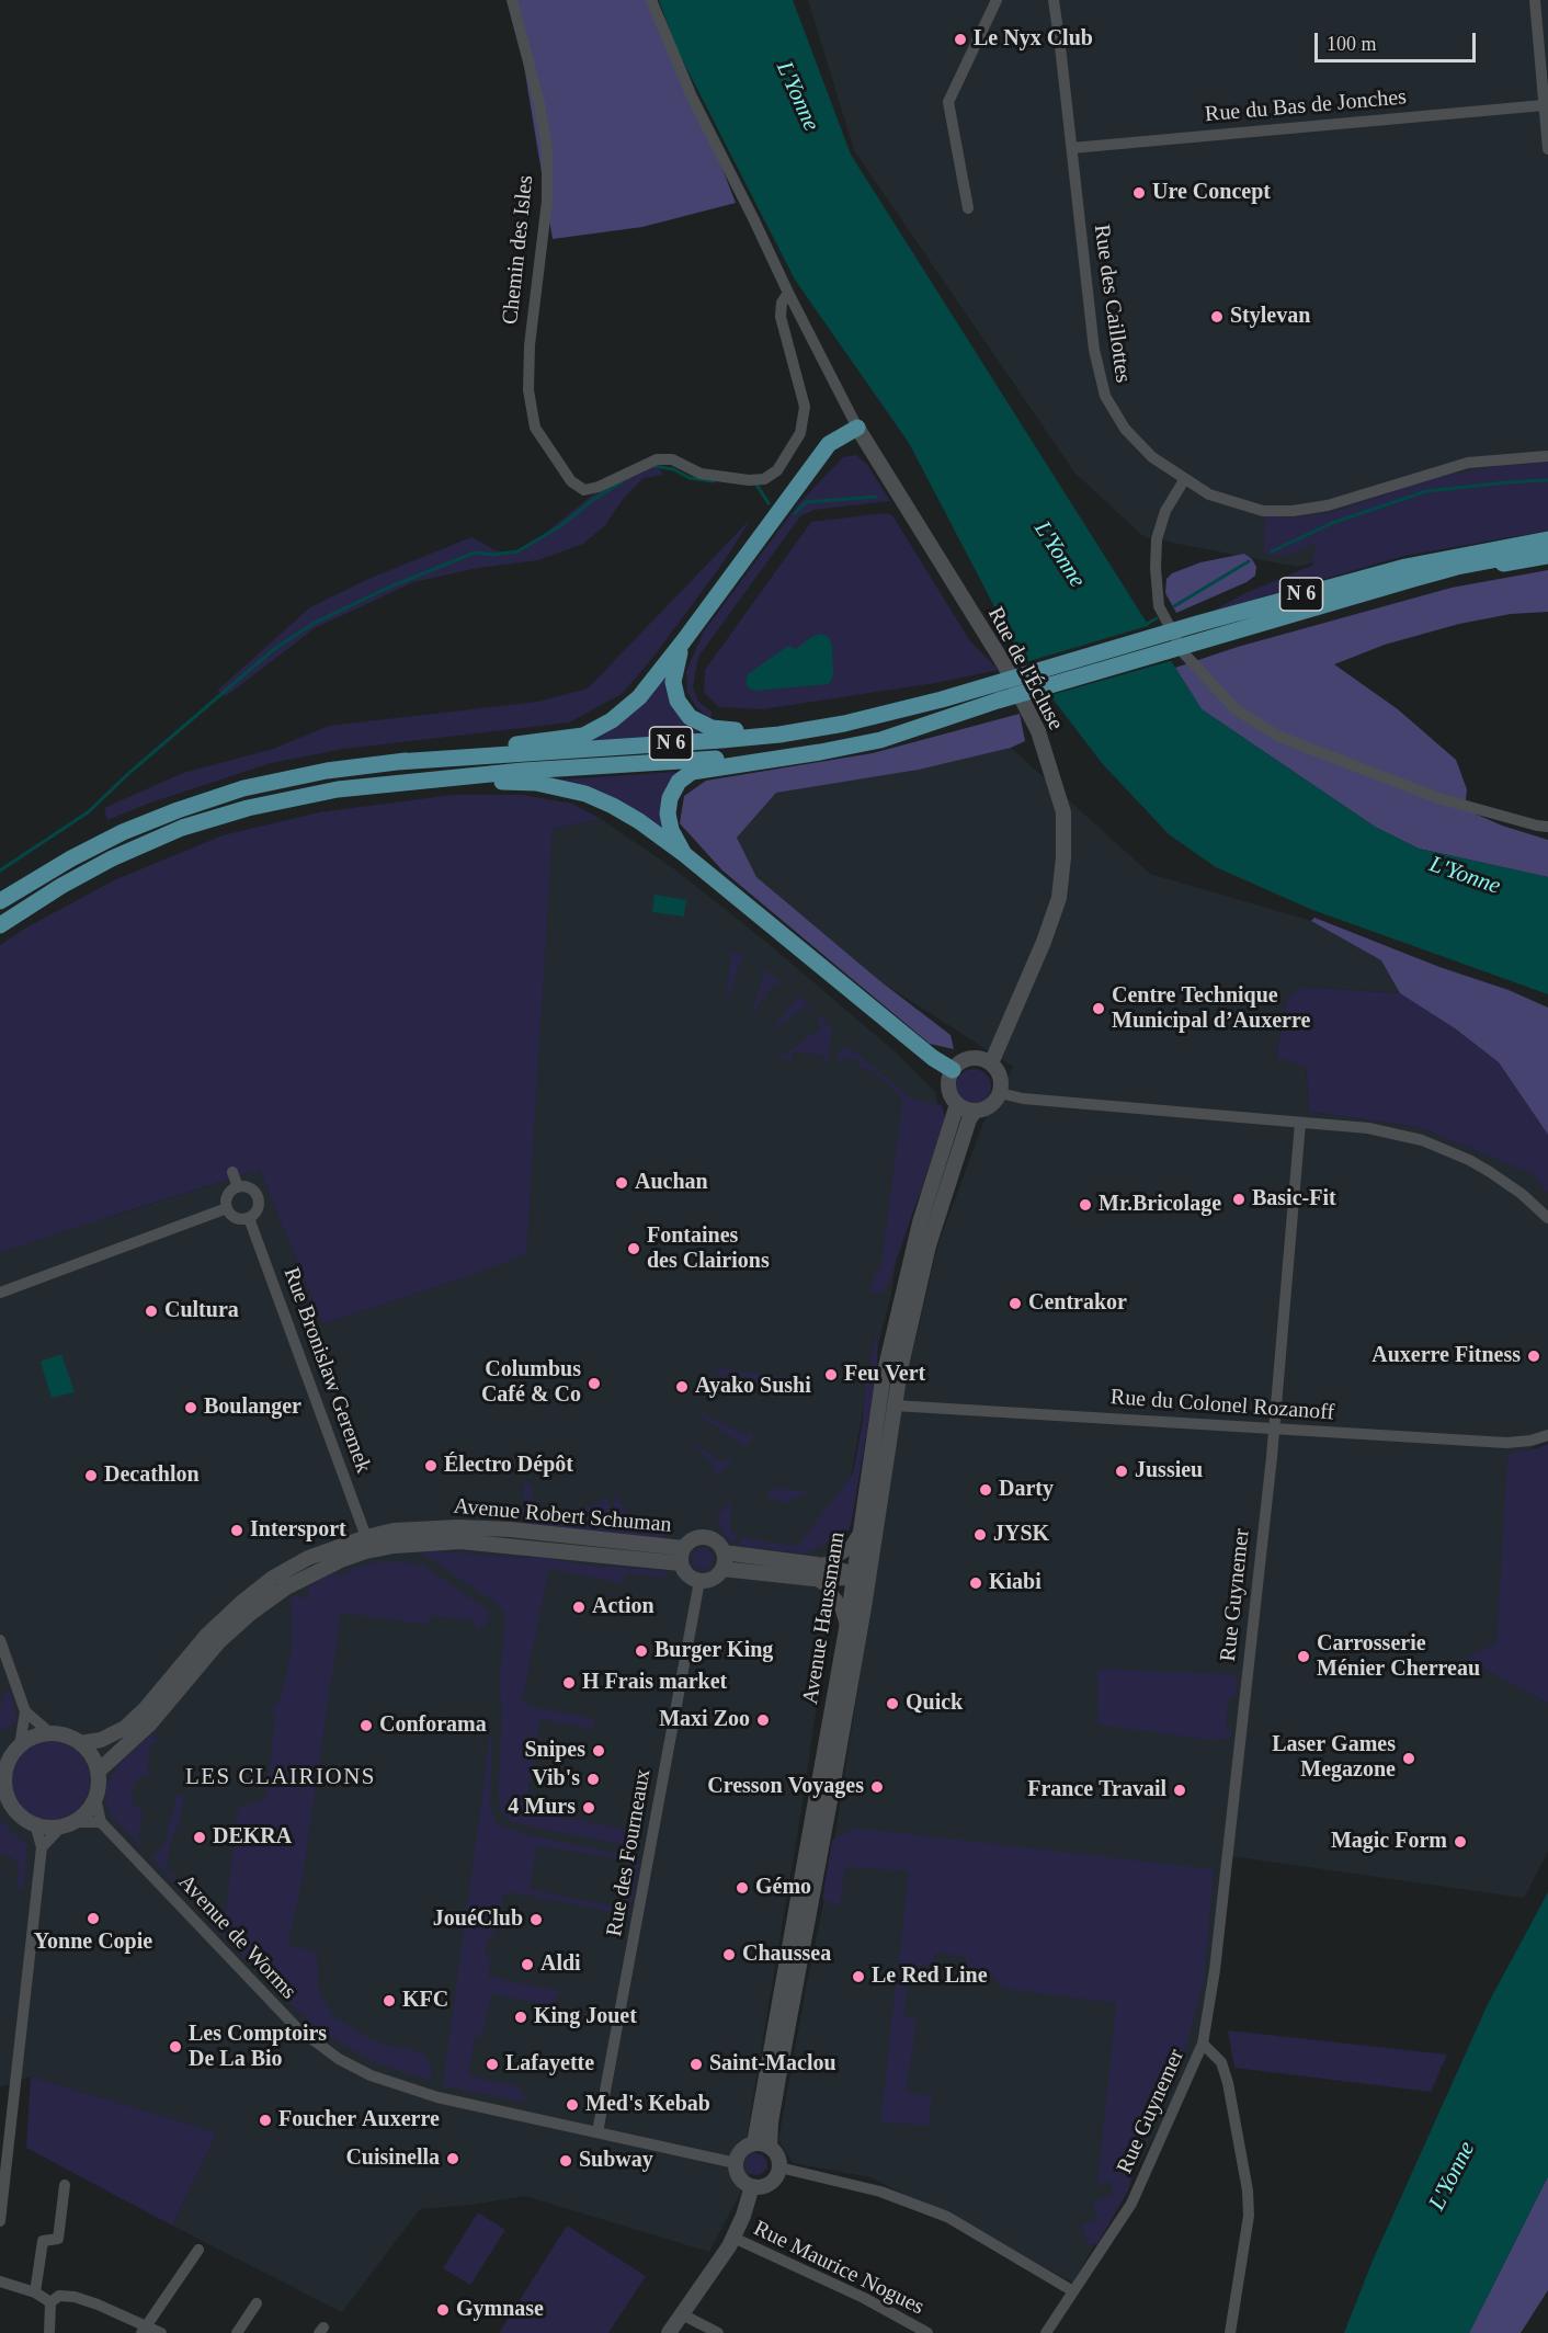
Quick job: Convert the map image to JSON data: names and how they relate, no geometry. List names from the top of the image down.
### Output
{
  "streets": {
    "main road": ["N 6"],
    "street": [
      "Rue du Bas de Jonches",
      "Chemin des Isles",
      "Rue des Caillottes",
      "Rue de l'Écluse",
      "Rue Bronislaw Geremek",
      "Rue du Colonel Rozanoff",
      "Avenue Robert Schuman",
      "Rue Guynemer",
      "Avenue Haussmann",
      "Rue des Fourneaux",
      "Avenue de Worms",
      "Rue Maurice Nogues"
    ]
  },
  "crossings": [
    ["Rue du Bas de Jonches", "Rue des Caillottes"],
    ["Rue de l'Écluse", "Avenue Haussmann"],
    ["Rue Bronislaw Geremek", "Avenue Robert Schuman"],
    ["Rue du Colonel Rozanoff", "Rue Guynemer"],
    ["Rue du Colonel Rozanoff", "Avenue Haussmann"],
    ["Avenue Robert Schuman", "Rue des Fourneaux"],
    ["Avenue Haussmann", "Avenue de Worms"],
    ["Rue des Fourneaux", "Avenue de Worms"]
  ],
  "districts": ["LES CLAIRIONS"],
  "water": ["L'Yonne"],
  "places": [
    "Le Nyx Club",
    "Ure Concept",
    "Stylevan",
    "Centre Technique Municipal d’Auxerre",
    "Auchan",
    "Basic-Fit",
    "Mr.Bricolage",
    "Fontaines des Clairions",
    "Centrakor",
    "Cultura",
    "Auxerre Fitness",
    "Feu Vert",
    "Columbus Café & Co",
    "Ayako Sushi",
    "Boulanger",
    "Électro Dépôt",
    "Jussieu",
    "Decathlon",
    "Darty",
    "Intersport",
    "JYSK",
    "Kiabi",
    "Action",
    "Burger King",
    "Carrosserie Ménier Cherreau",
    "H Frais market",
    "Quick",
    "Maxi Zoo",
    "Conforama",
    "Snipes",
    "Laser Games Megazone",
    "Vib's",
    "Cresson Voyages",
    "France Travail",
    "4 Murs",
    "DEKRA",
    "Magic Form",
    "Gémo",
    "Yonne Copie",
    "JouéClub",
    "Chaussea",
    "Aldi",
    "Le Red Line",
    "KFC",
    "King Jouet",
    "Les Comptoirs De La Bio",
    "Lafayette",
    "Saint-Maclou",
    "Med's Kebab",
    "Foucher Auxerre",
    "Cuisinella",
    "Subway",
    "Gymnase"
  ],
  "scale_bar": "100 m"
}
